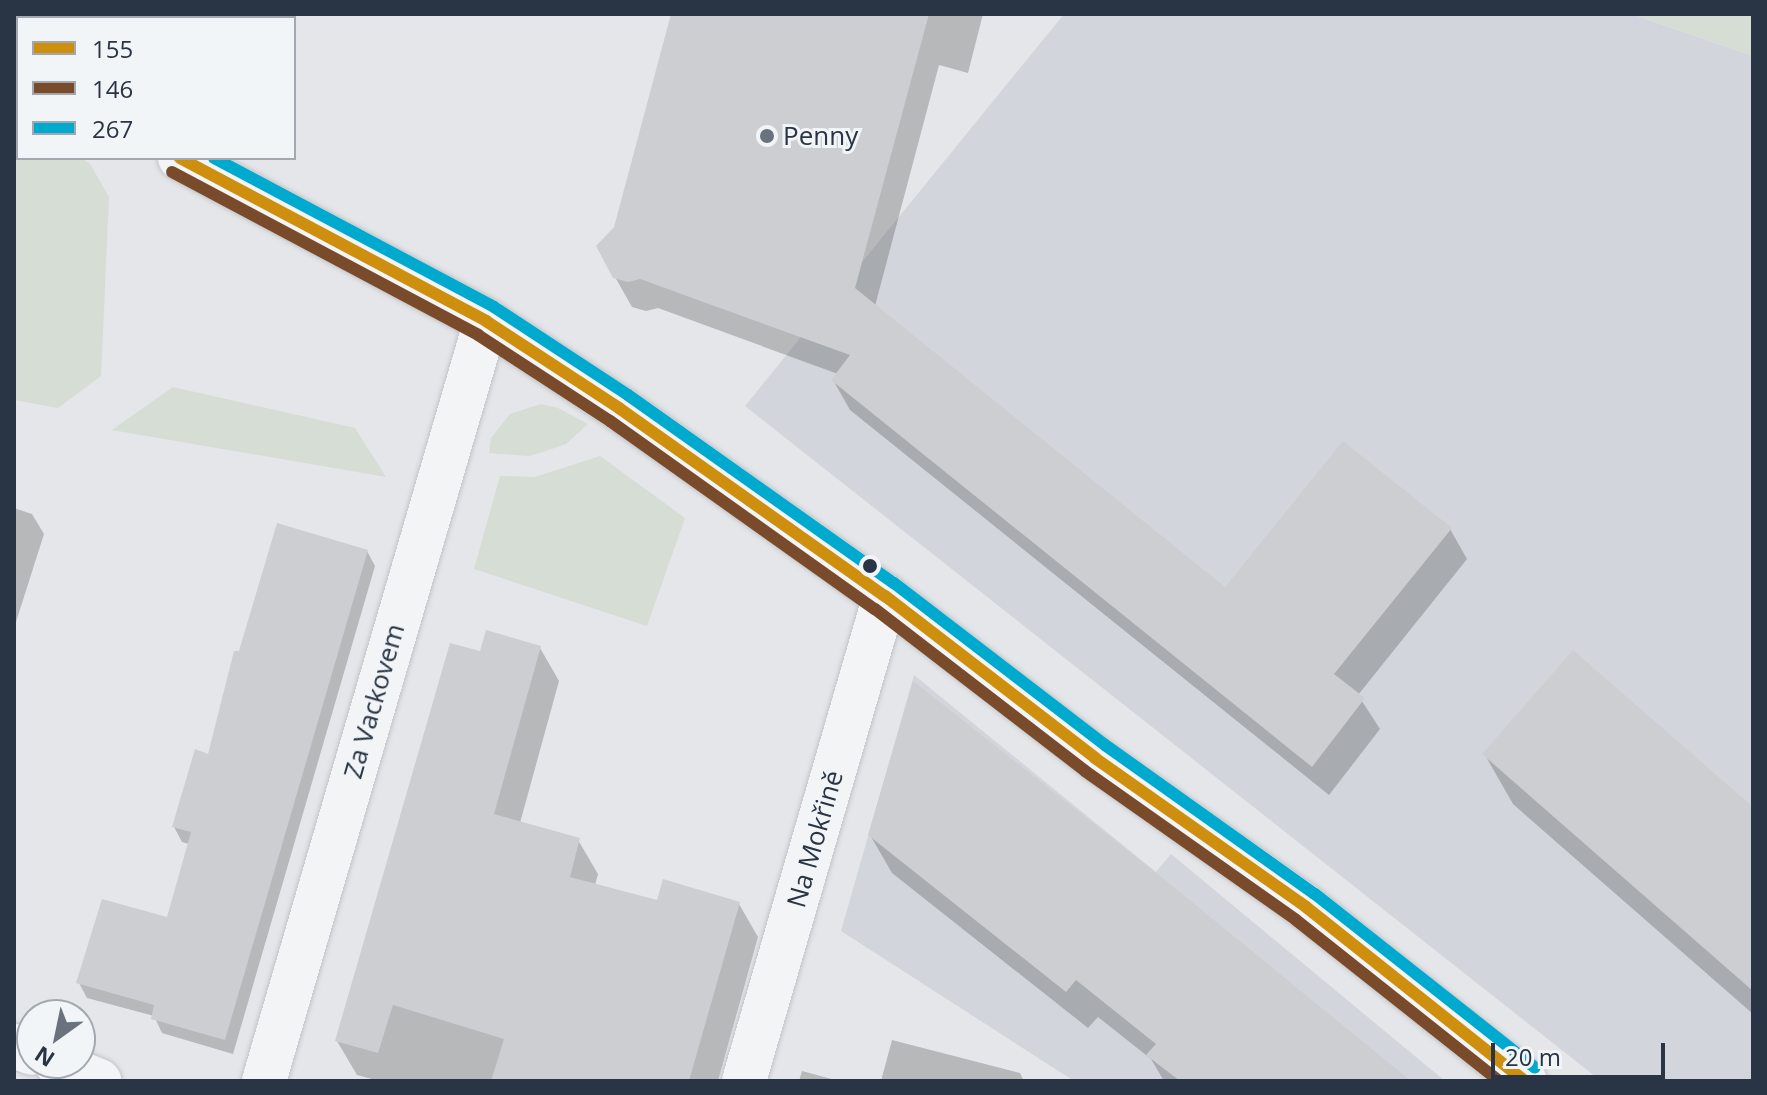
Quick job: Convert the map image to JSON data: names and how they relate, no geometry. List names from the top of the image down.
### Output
{
  "streets": {
    "street": ["Za Vackovem", "Na Mokřině"]
  },
  "places": ["Penny"],
  "lines": ["transit line 155", "transit line 267", "transit line 146"],
  "legend": ["155", "146", "267"],
  "scale_bar": "20 m",
  "north": "bottom left"
}
